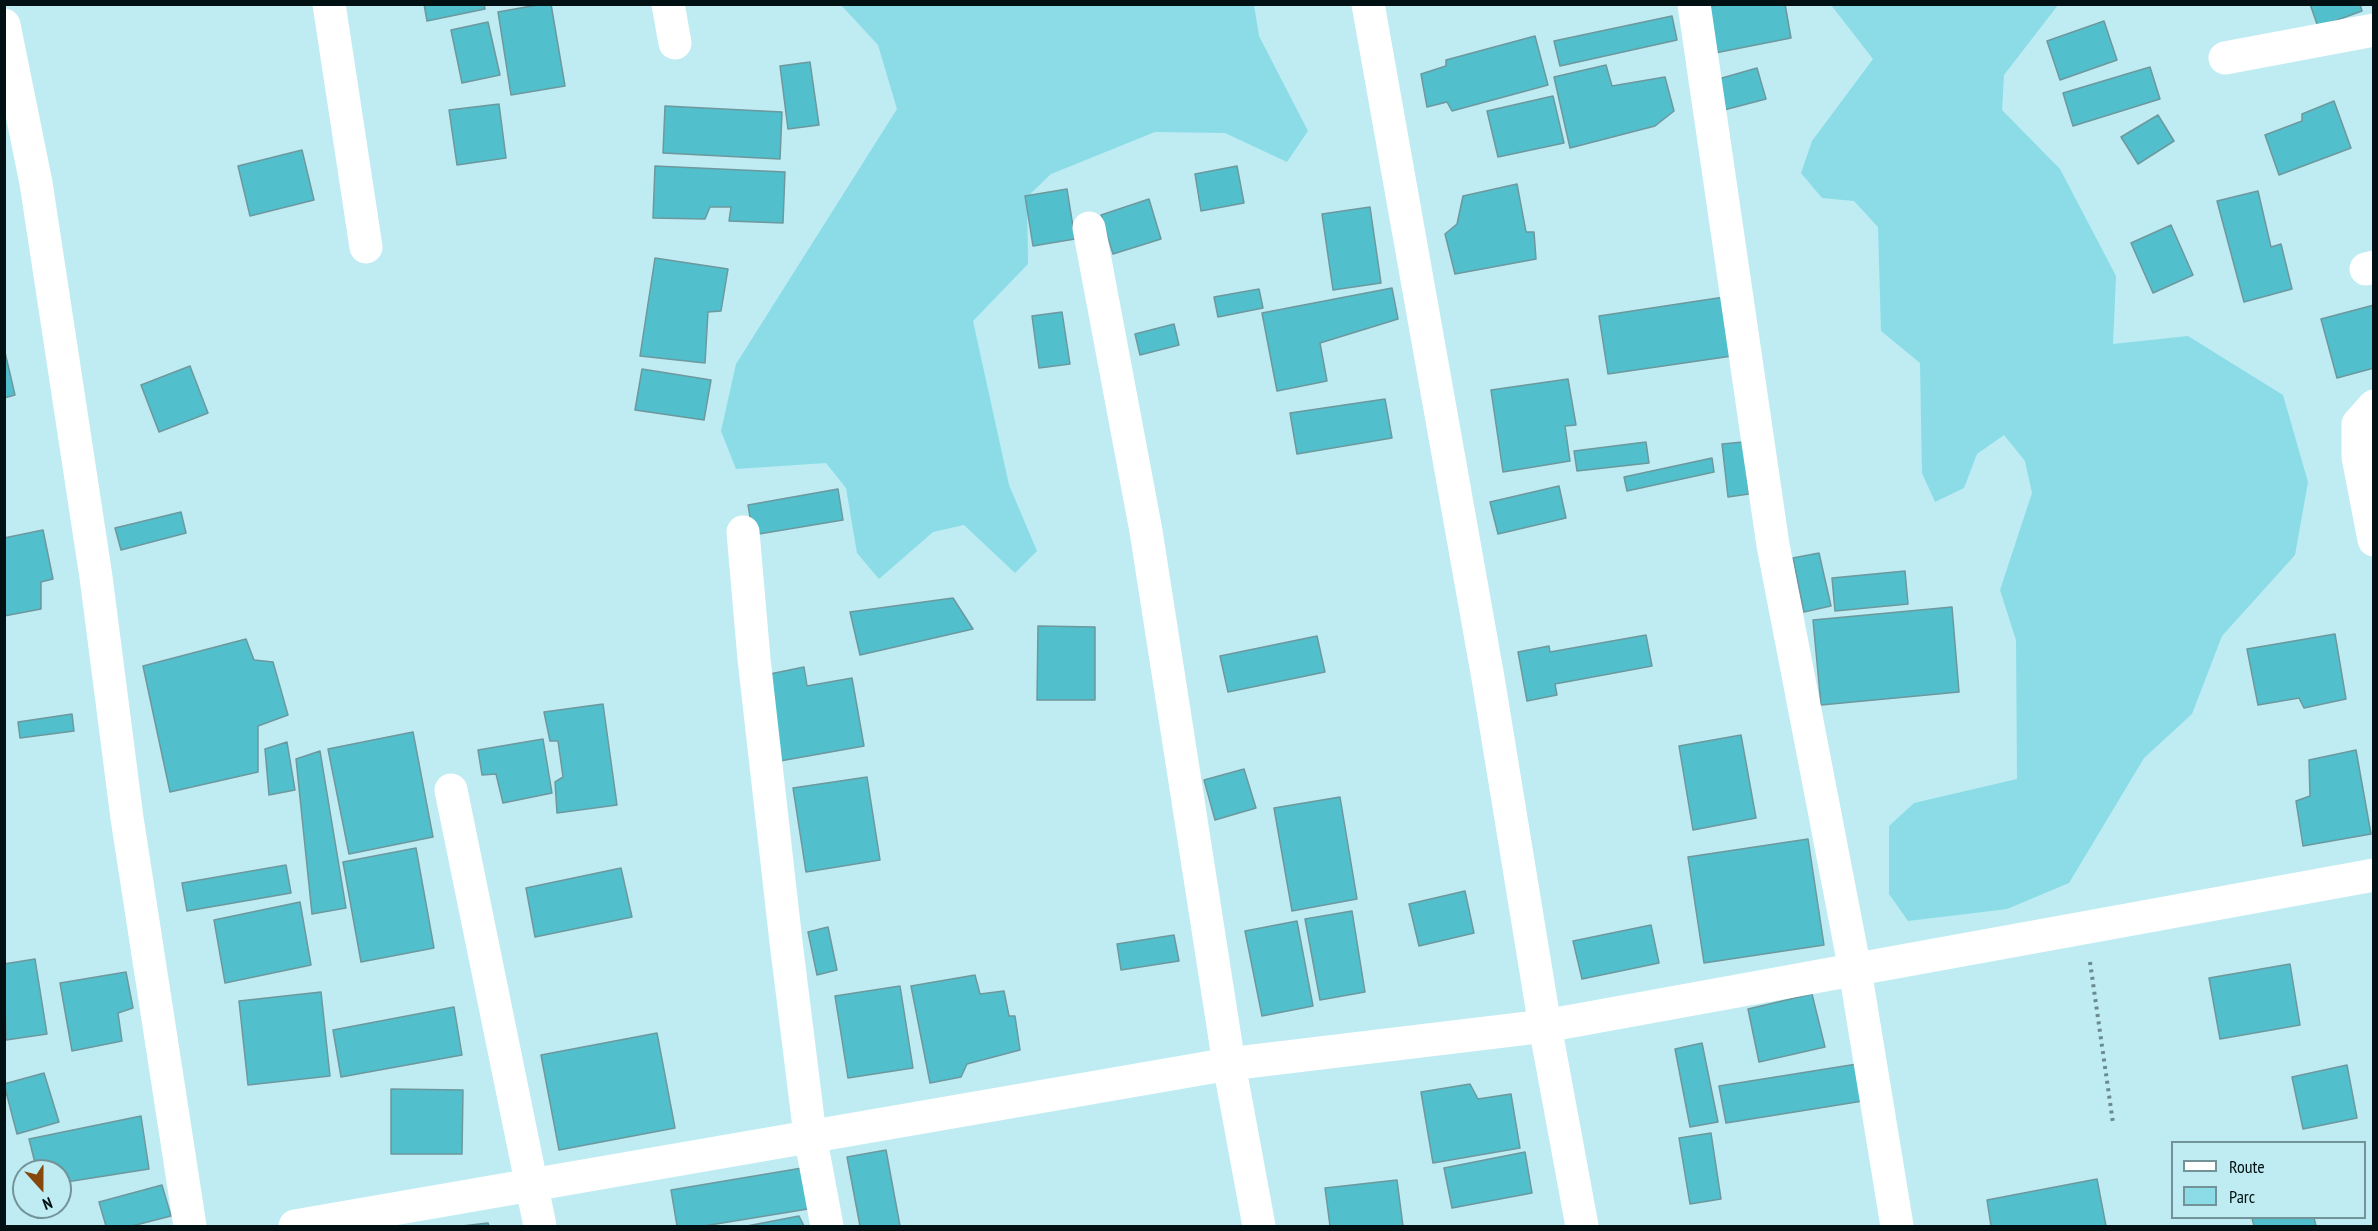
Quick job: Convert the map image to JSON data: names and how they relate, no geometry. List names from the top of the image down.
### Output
{
  "legend": ["Route", "Parc"],
  "north": "bottom"
}
